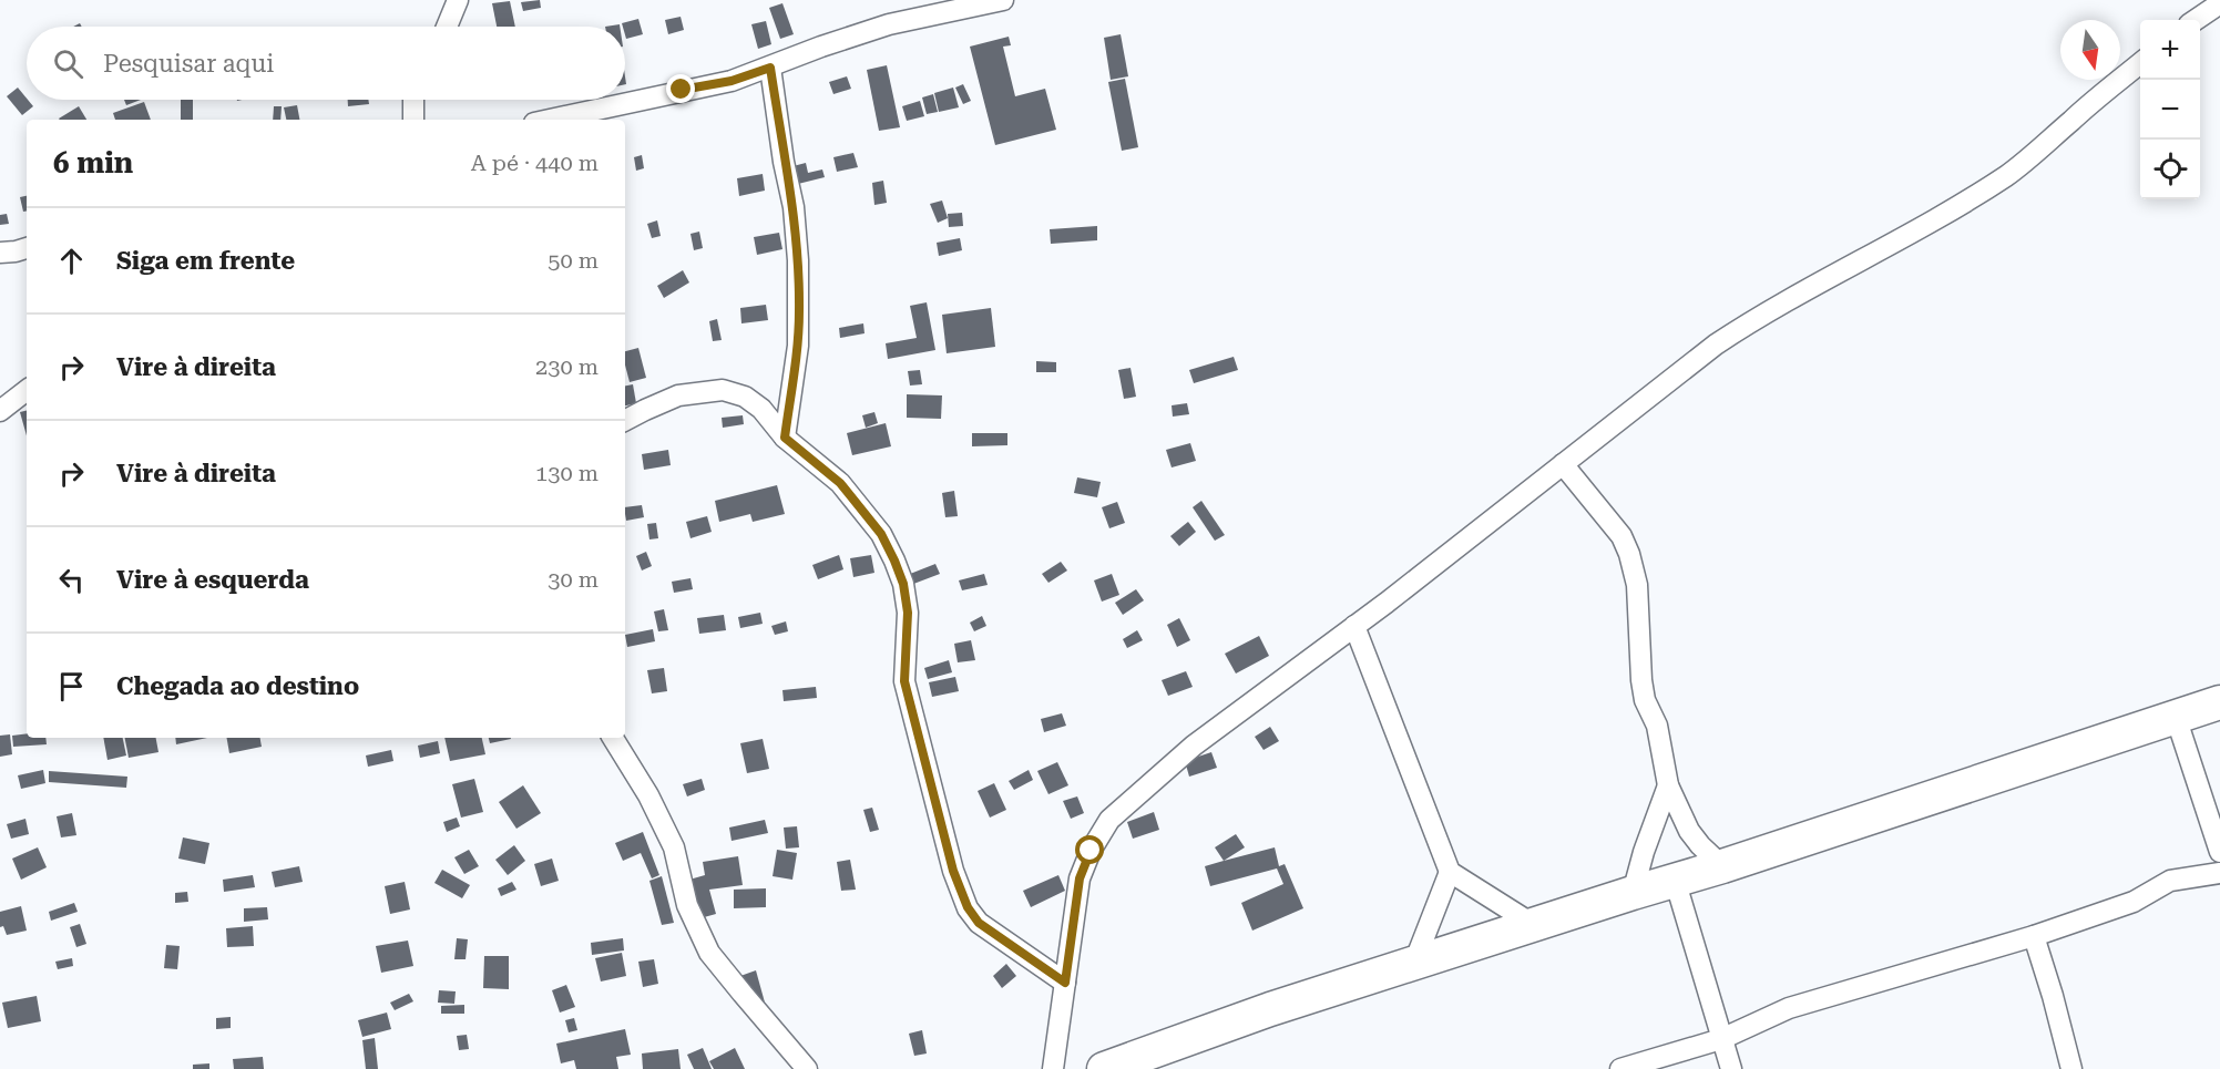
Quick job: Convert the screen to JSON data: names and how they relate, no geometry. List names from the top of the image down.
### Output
{
  "north": "bottom",
  "page": {
    "map_buttons": ["+", "−"],
    "search": "Pesquisar aqui",
    "heading": ["6 min", "A pé · 440 m"],
    "list": [
      ["Siga em frente", "50 m"],
      ["Vire à direita", "230 m"],
      ["Vire à direita", "130 m"],
      ["Vire à esquerda", "30 m"],
      "Chegada ao destino"
    ]
  }
}
